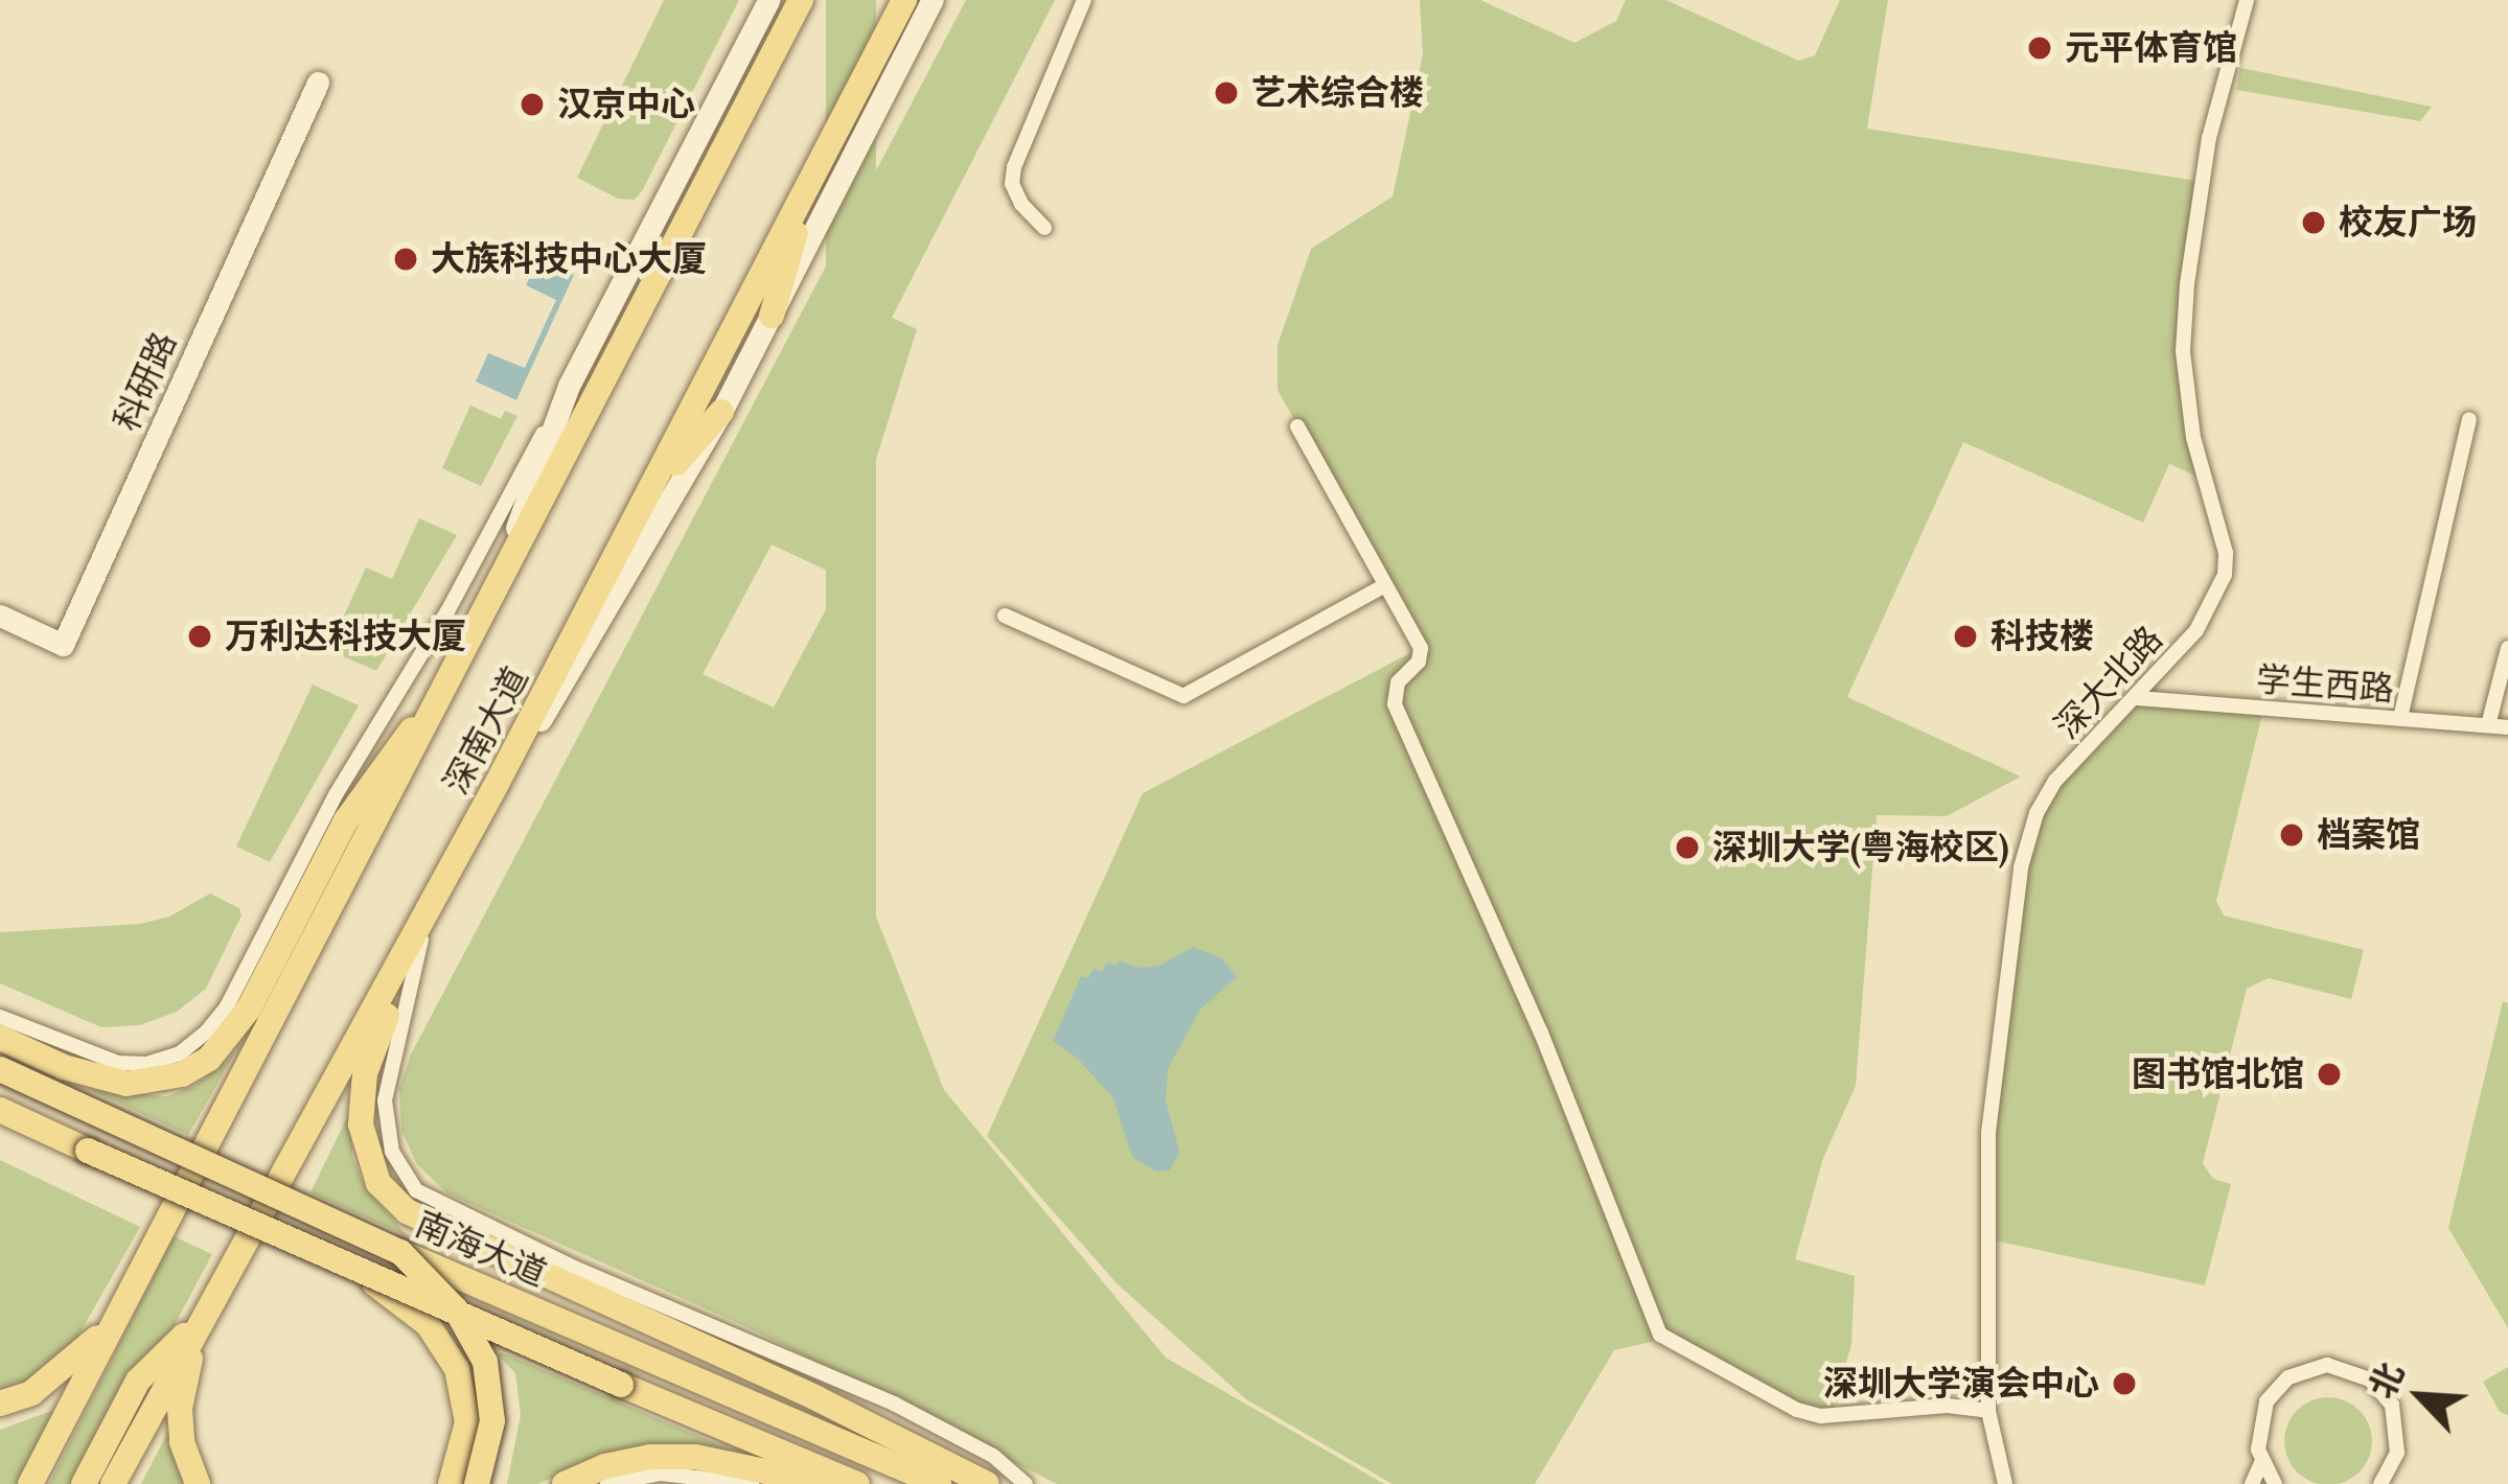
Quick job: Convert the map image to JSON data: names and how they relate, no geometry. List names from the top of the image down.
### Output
{
  "streets": {
    "main road": ["科研路", "深南大道", "南海大道"],
    "street": ["深大北路", "学生西路"]
  },
  "crossings": [
    ["深大北路", "学生西路"]
  ],
  "places": [
    "元平体育馆",
    "艺术综合楼",
    "汉京中心",
    "校友广场",
    "大族科技中心大厦",
    "万利达科技大厦",
    "科技楼",
    "档案馆",
    "深圳大学(粤海校区)",
    "图书馆北馆",
    "深圳大学演会中心"
  ],
  "north": "top left"
}
